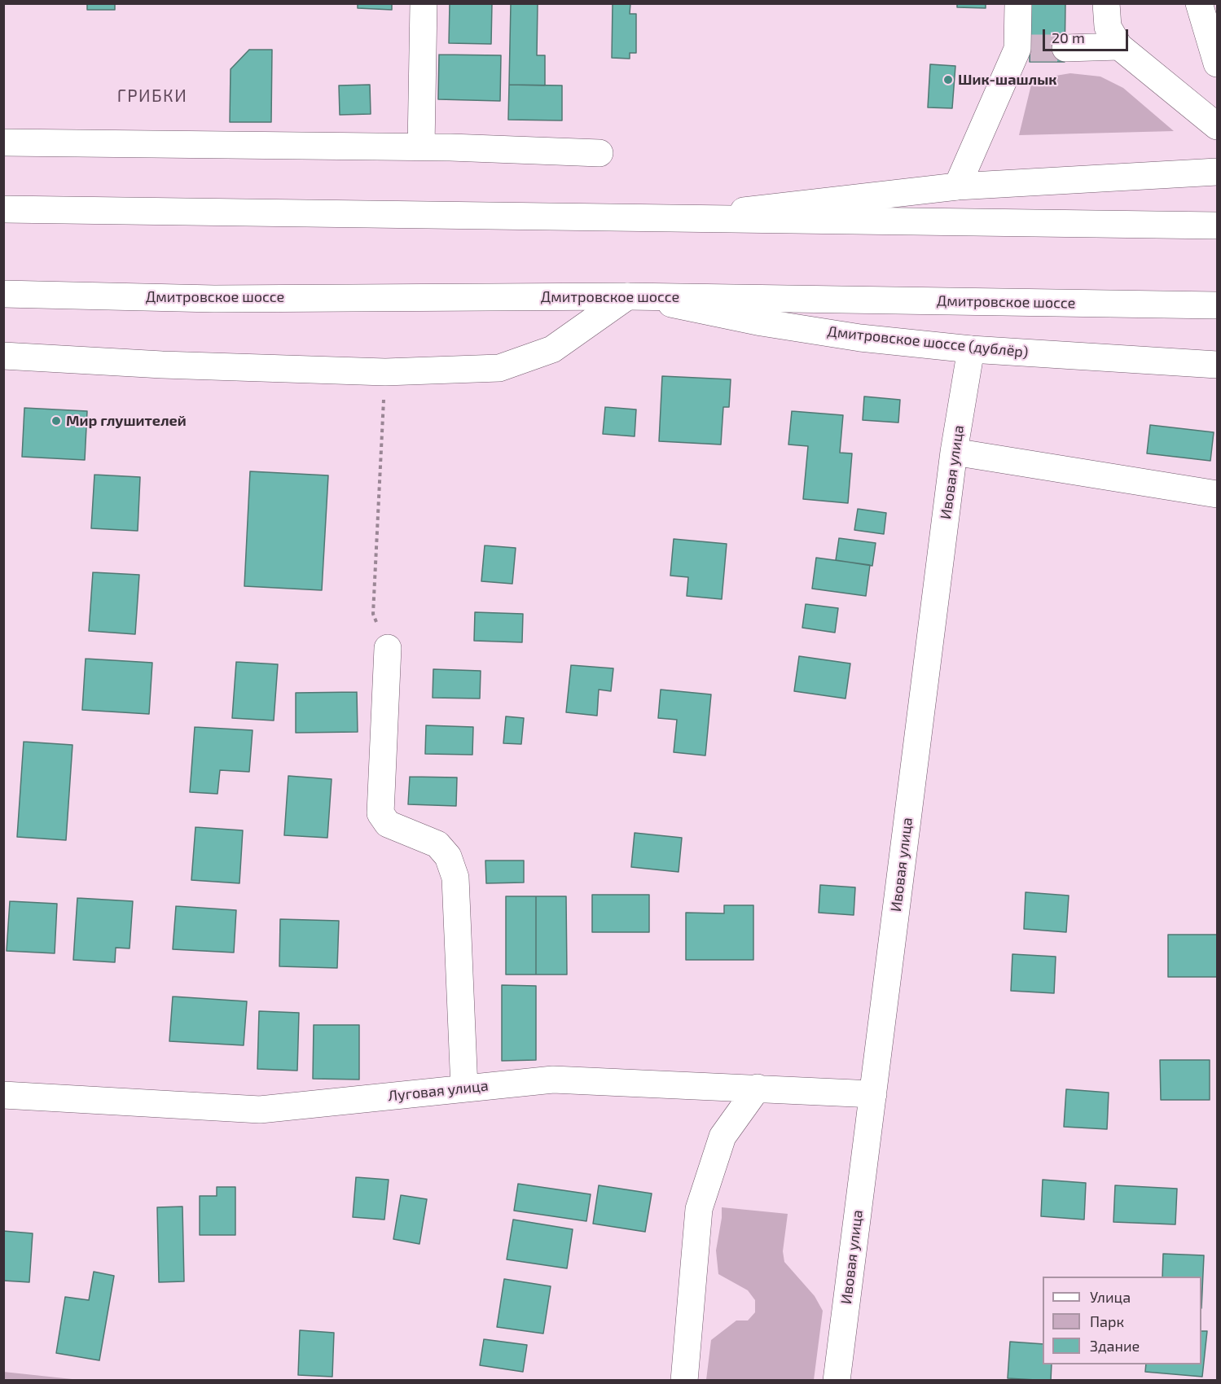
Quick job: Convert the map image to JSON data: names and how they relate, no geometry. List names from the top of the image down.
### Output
{
  "streets": {
    "main road": [
      "Дмитровское шоссе",
      "Дмитровское шоссе (дублёр)",
      "Ивовая улица",
      "Луговая улица"
    ]
  },
  "crossings": [
    ["Дмитровское шоссе", "Дмитровское шоссе (дублёр)"],
    ["Дмитровское шоссе (дублёр)", "Ивовая улица"],
    ["Ивовая улица", "Луговая улица"]
  ],
  "districts": ["ГРИБКИ"],
  "places": ["Шик-шашлык", "Мир глушителей"],
  "legend": ["Улица", "Парк", "Здание"],
  "scale_bar": "20 m"
}
